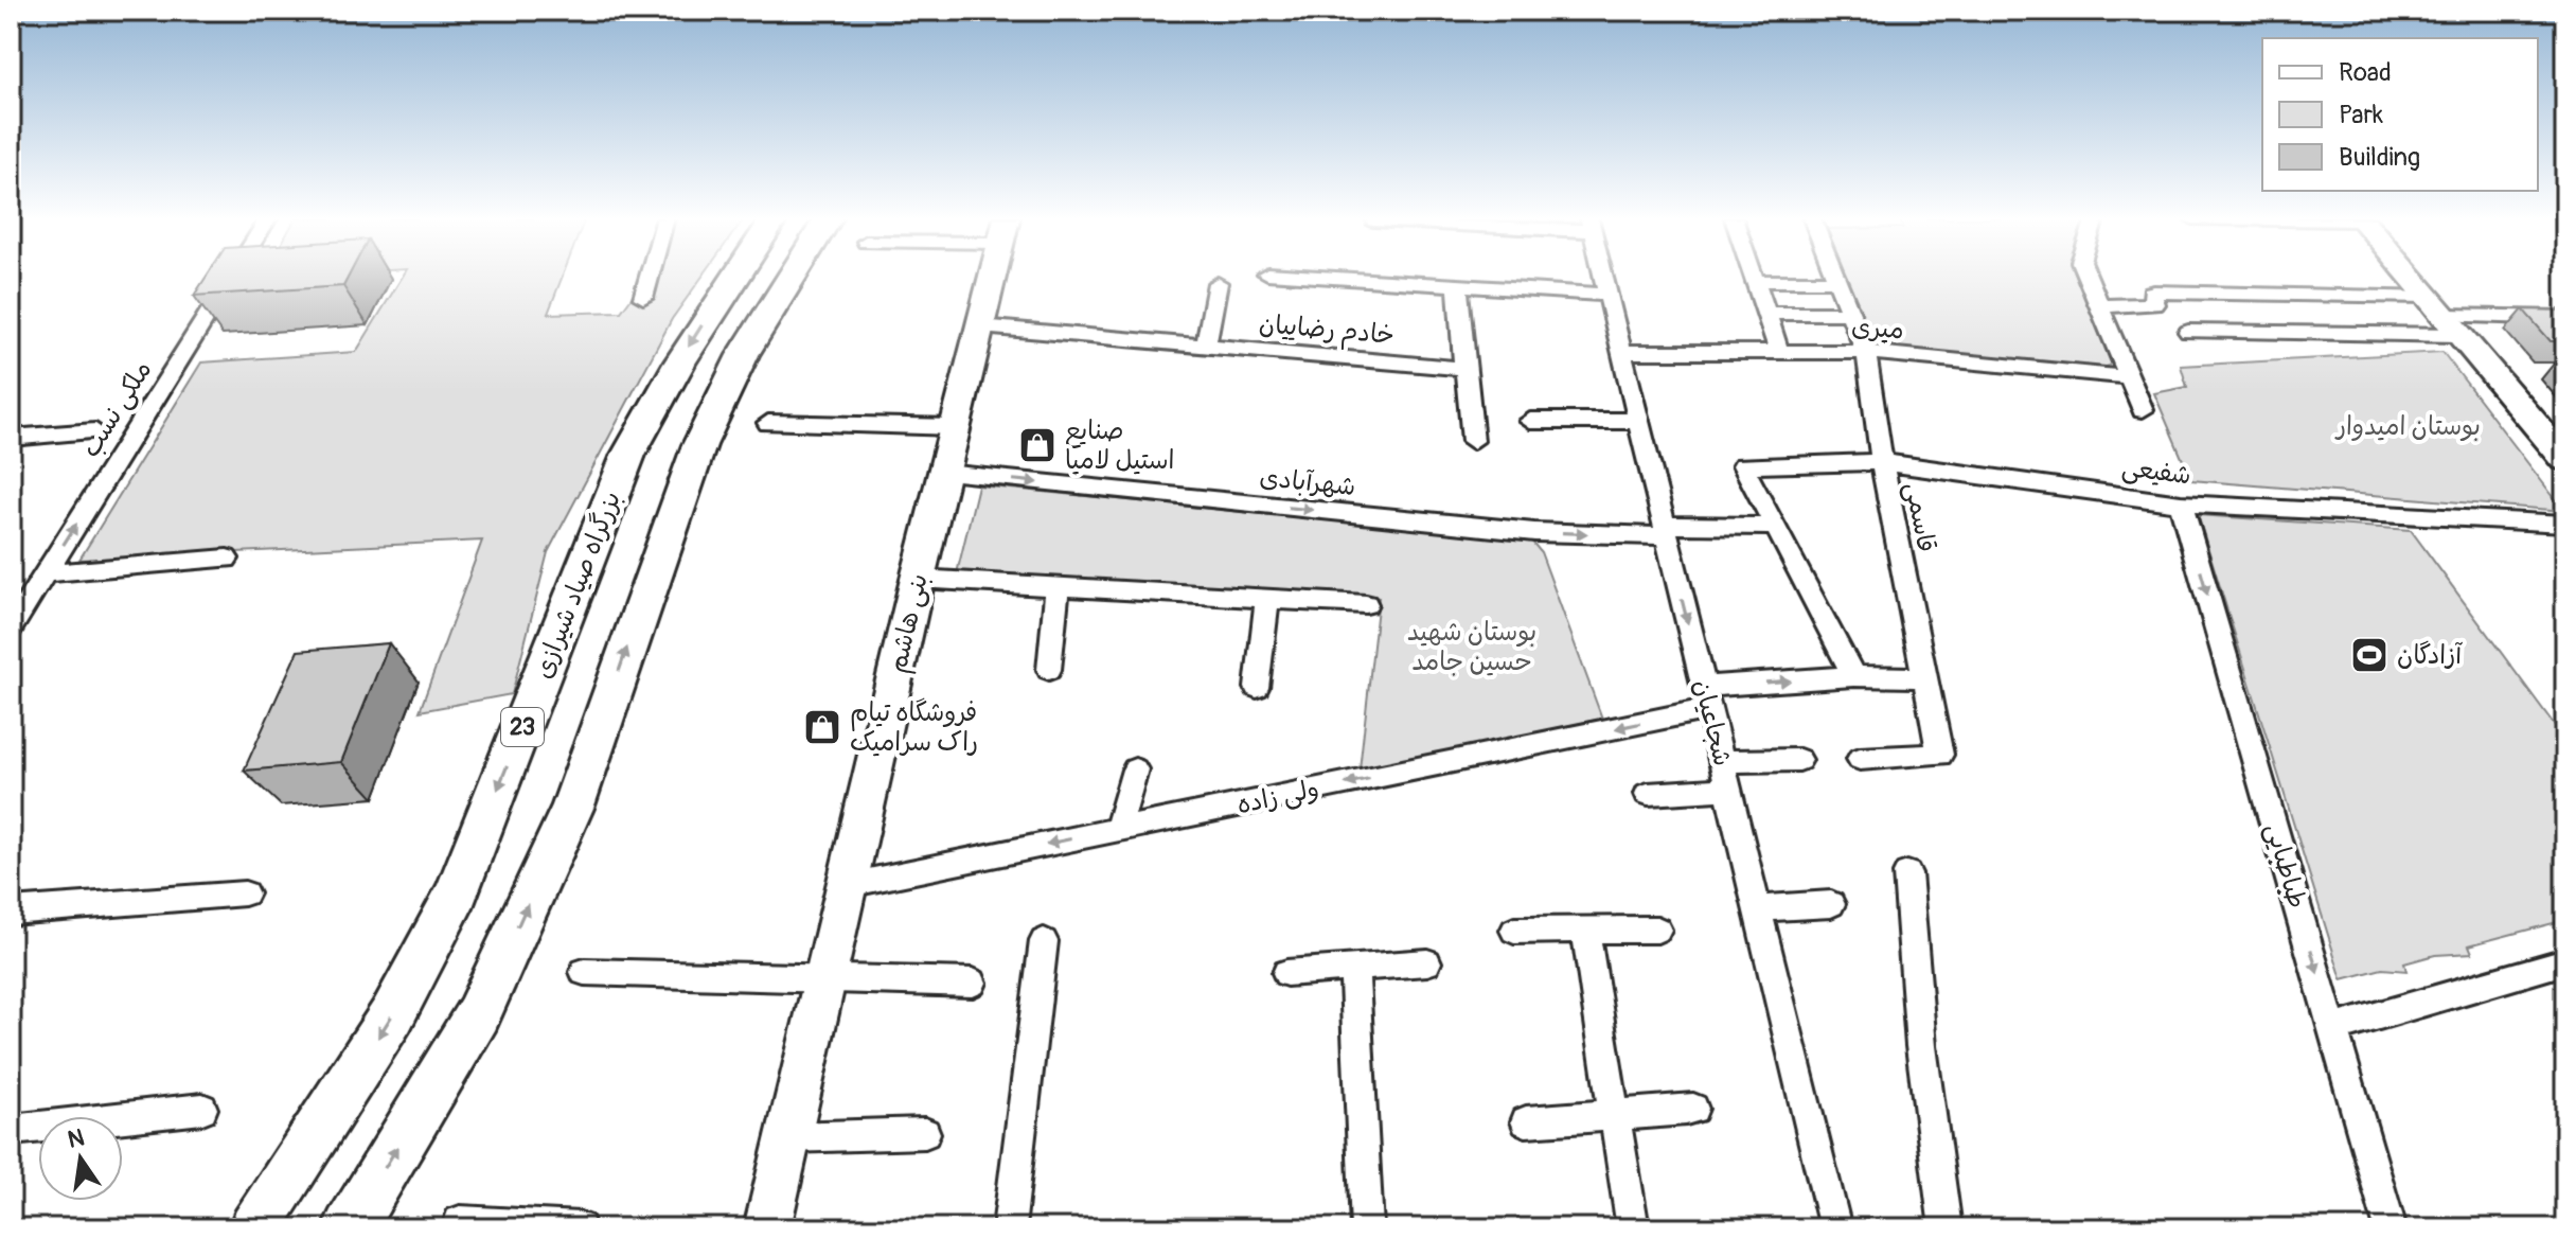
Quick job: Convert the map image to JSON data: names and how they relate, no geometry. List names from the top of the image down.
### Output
{
  "streets": {
    "highway": ["بزرگراه صیاد شیرازی", "23"],
    "main road": ["بنی هاشم"],
    "street": [
      "میری",
      "خادم رضاییان",
      "ملکی نسب",
      "شفیعی",
      "شهرآبادی",
      "قاسمی",
      "شجاعیان",
      "ولی زاده",
      "طباطبایی"
    ]
  },
  "crossings": [
    ["میری", "قاسمی"],
    ["میری", "شجاعیان"],
    ["خادم رضاییان", "بنی هاشم"],
    ["شفیعی", "شهرآبادی"],
    ["شفیعی", "قاسمی"],
    ["شفیعی", "طباطبایی"],
    ["شهرآبادی", "بنی هاشم"],
    ["شهرآبادی", "شجاعیان"],
    ["قاسمی", "ولی زاده"],
    ["بنی هاشم", "ولی زاده"],
    ["شجاعیان", "ولی زاده"]
  ],
  "one_way": ["ملکی نسب", "طباطبایی"],
  "parks": ["بوستان امیدوار", "بوستان شهید حسین جامد"],
  "places": {
    "shop": ["صنایع استیل لامیا", "فروشگاه تیام راک سرامیک"],
    "sports": ["آزادگان"]
  },
  "legend": ["Road", "Park", "Building"],
  "north": "top"
}
